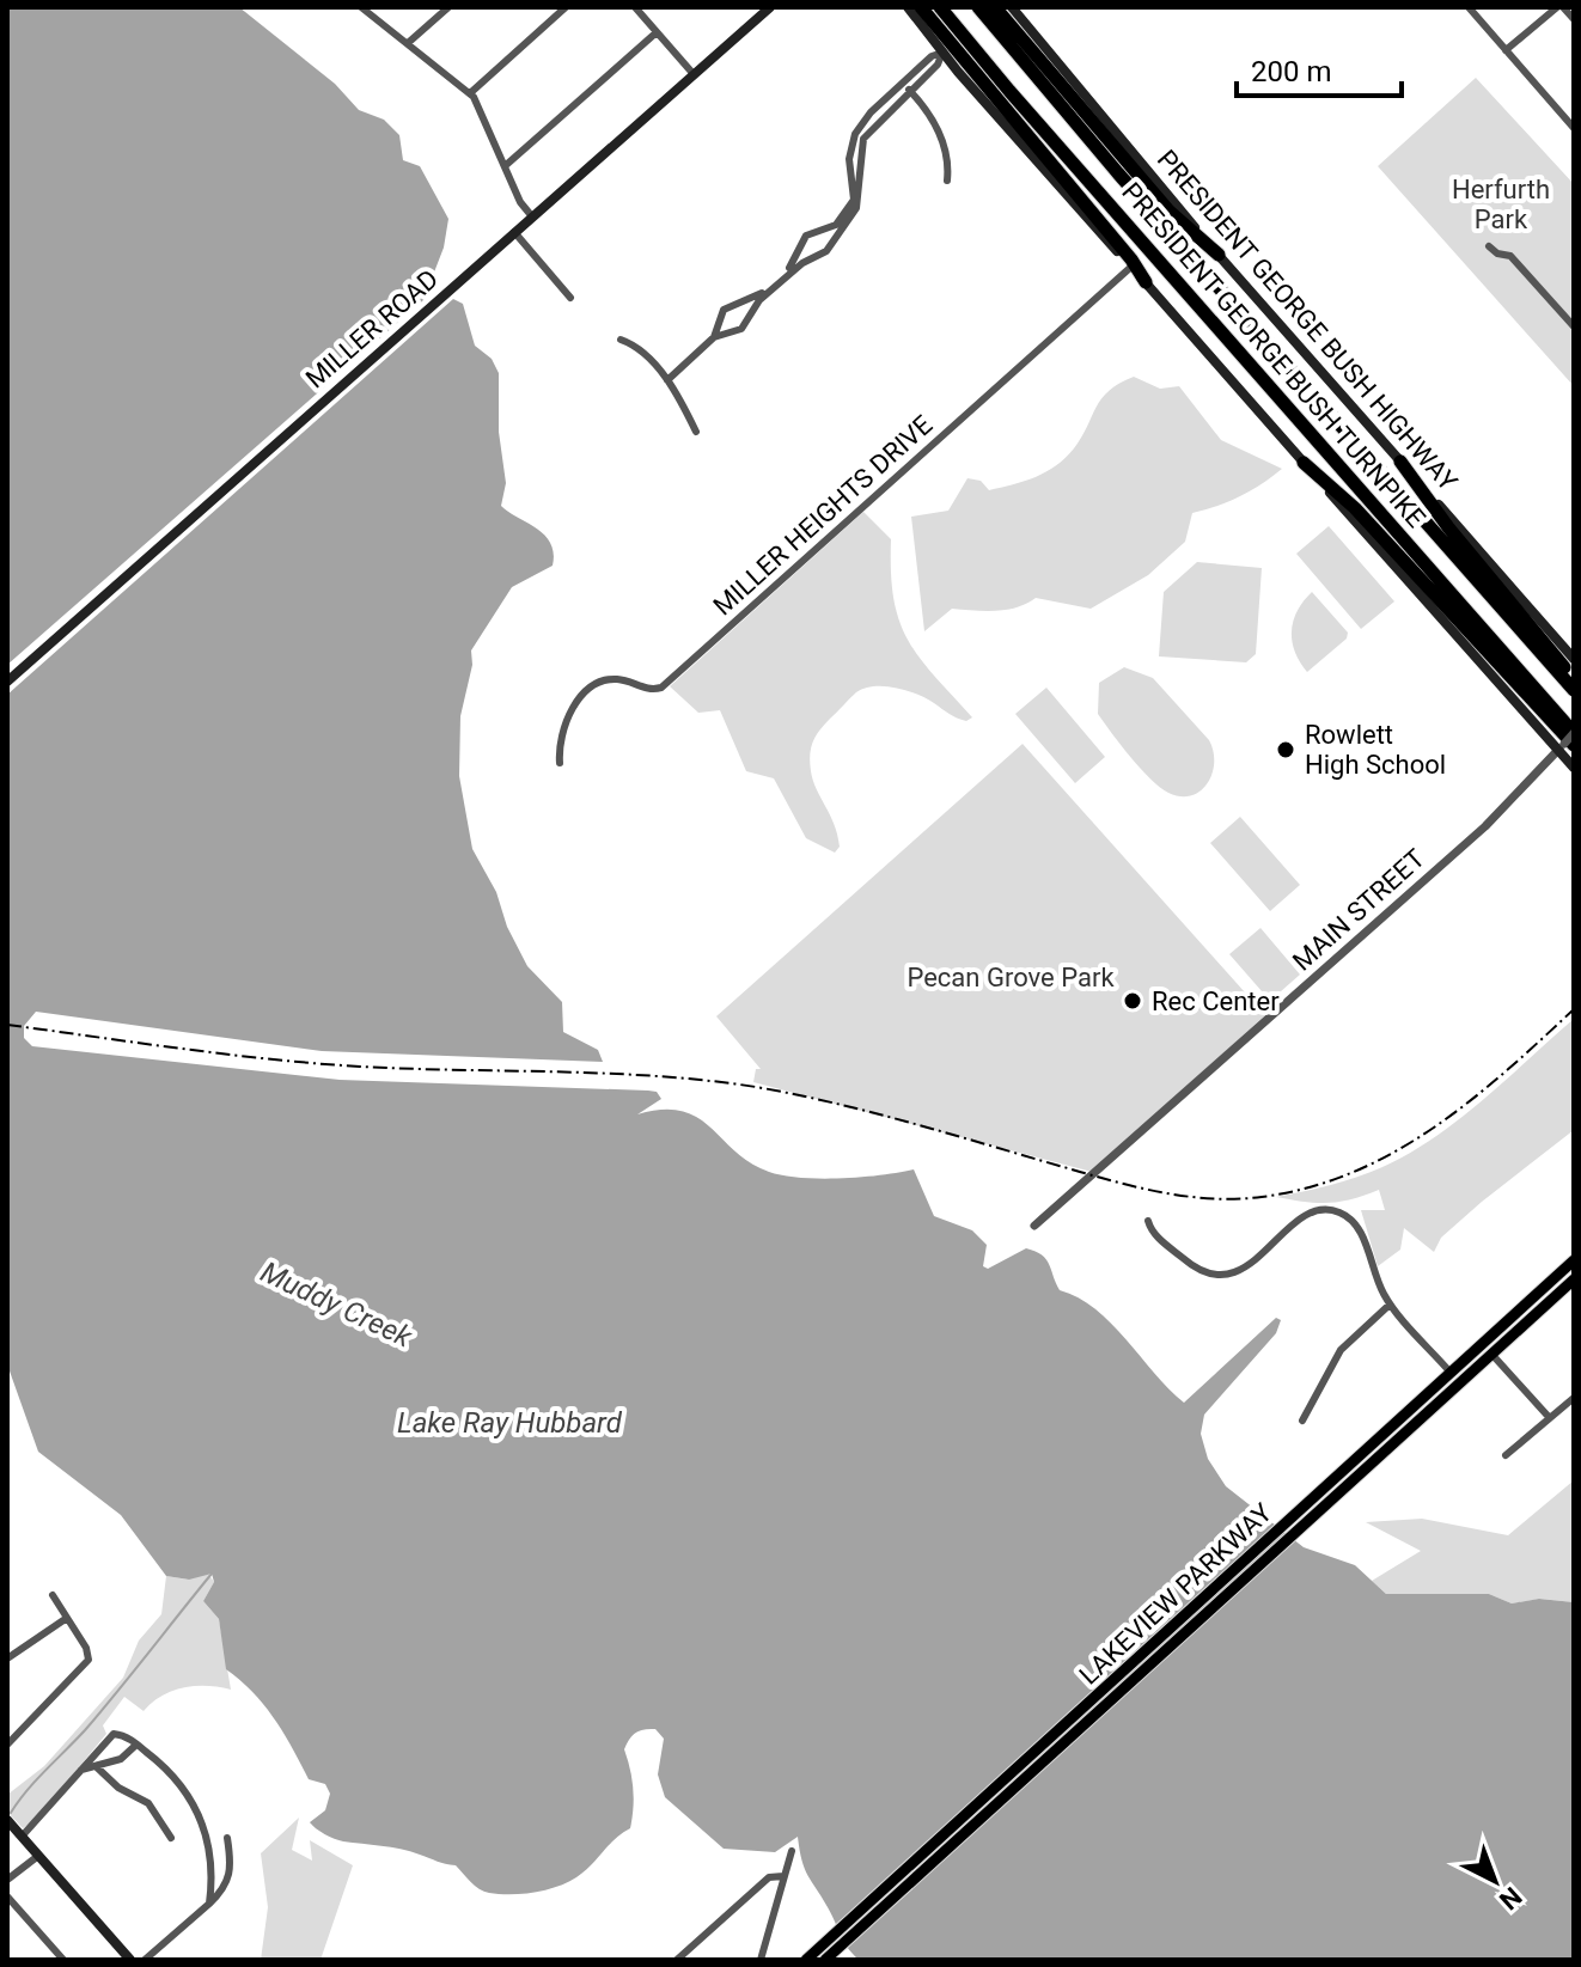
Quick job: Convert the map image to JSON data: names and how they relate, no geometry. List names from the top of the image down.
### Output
{
  "streets": {
    "highway": ["PRESIDENT GEORGE BUSH TURNPIKE"],
    "main road": ["PRESIDENT GEORGE BUSH HIGHWAY", "MILLER ROAD", "LAKEVIEW PARKWAY"],
    "street": ["MILLER HEIGHTS DRIVE", "MAIN STREET"]
  },
  "crossings": [
    ["PRESIDENT GEORGE BUSH TURNPIKE", "MAIN STREET"]
  ],
  "water": ["Muddy Creek", "Lake Ray Hubbard"],
  "parks": ["Herfurth Park", "Pecan Grove Park"],
  "places": ["Rowlett High School", "Rec Center"],
  "scale_bar": "200 m",
  "north": "bottom right"
}
